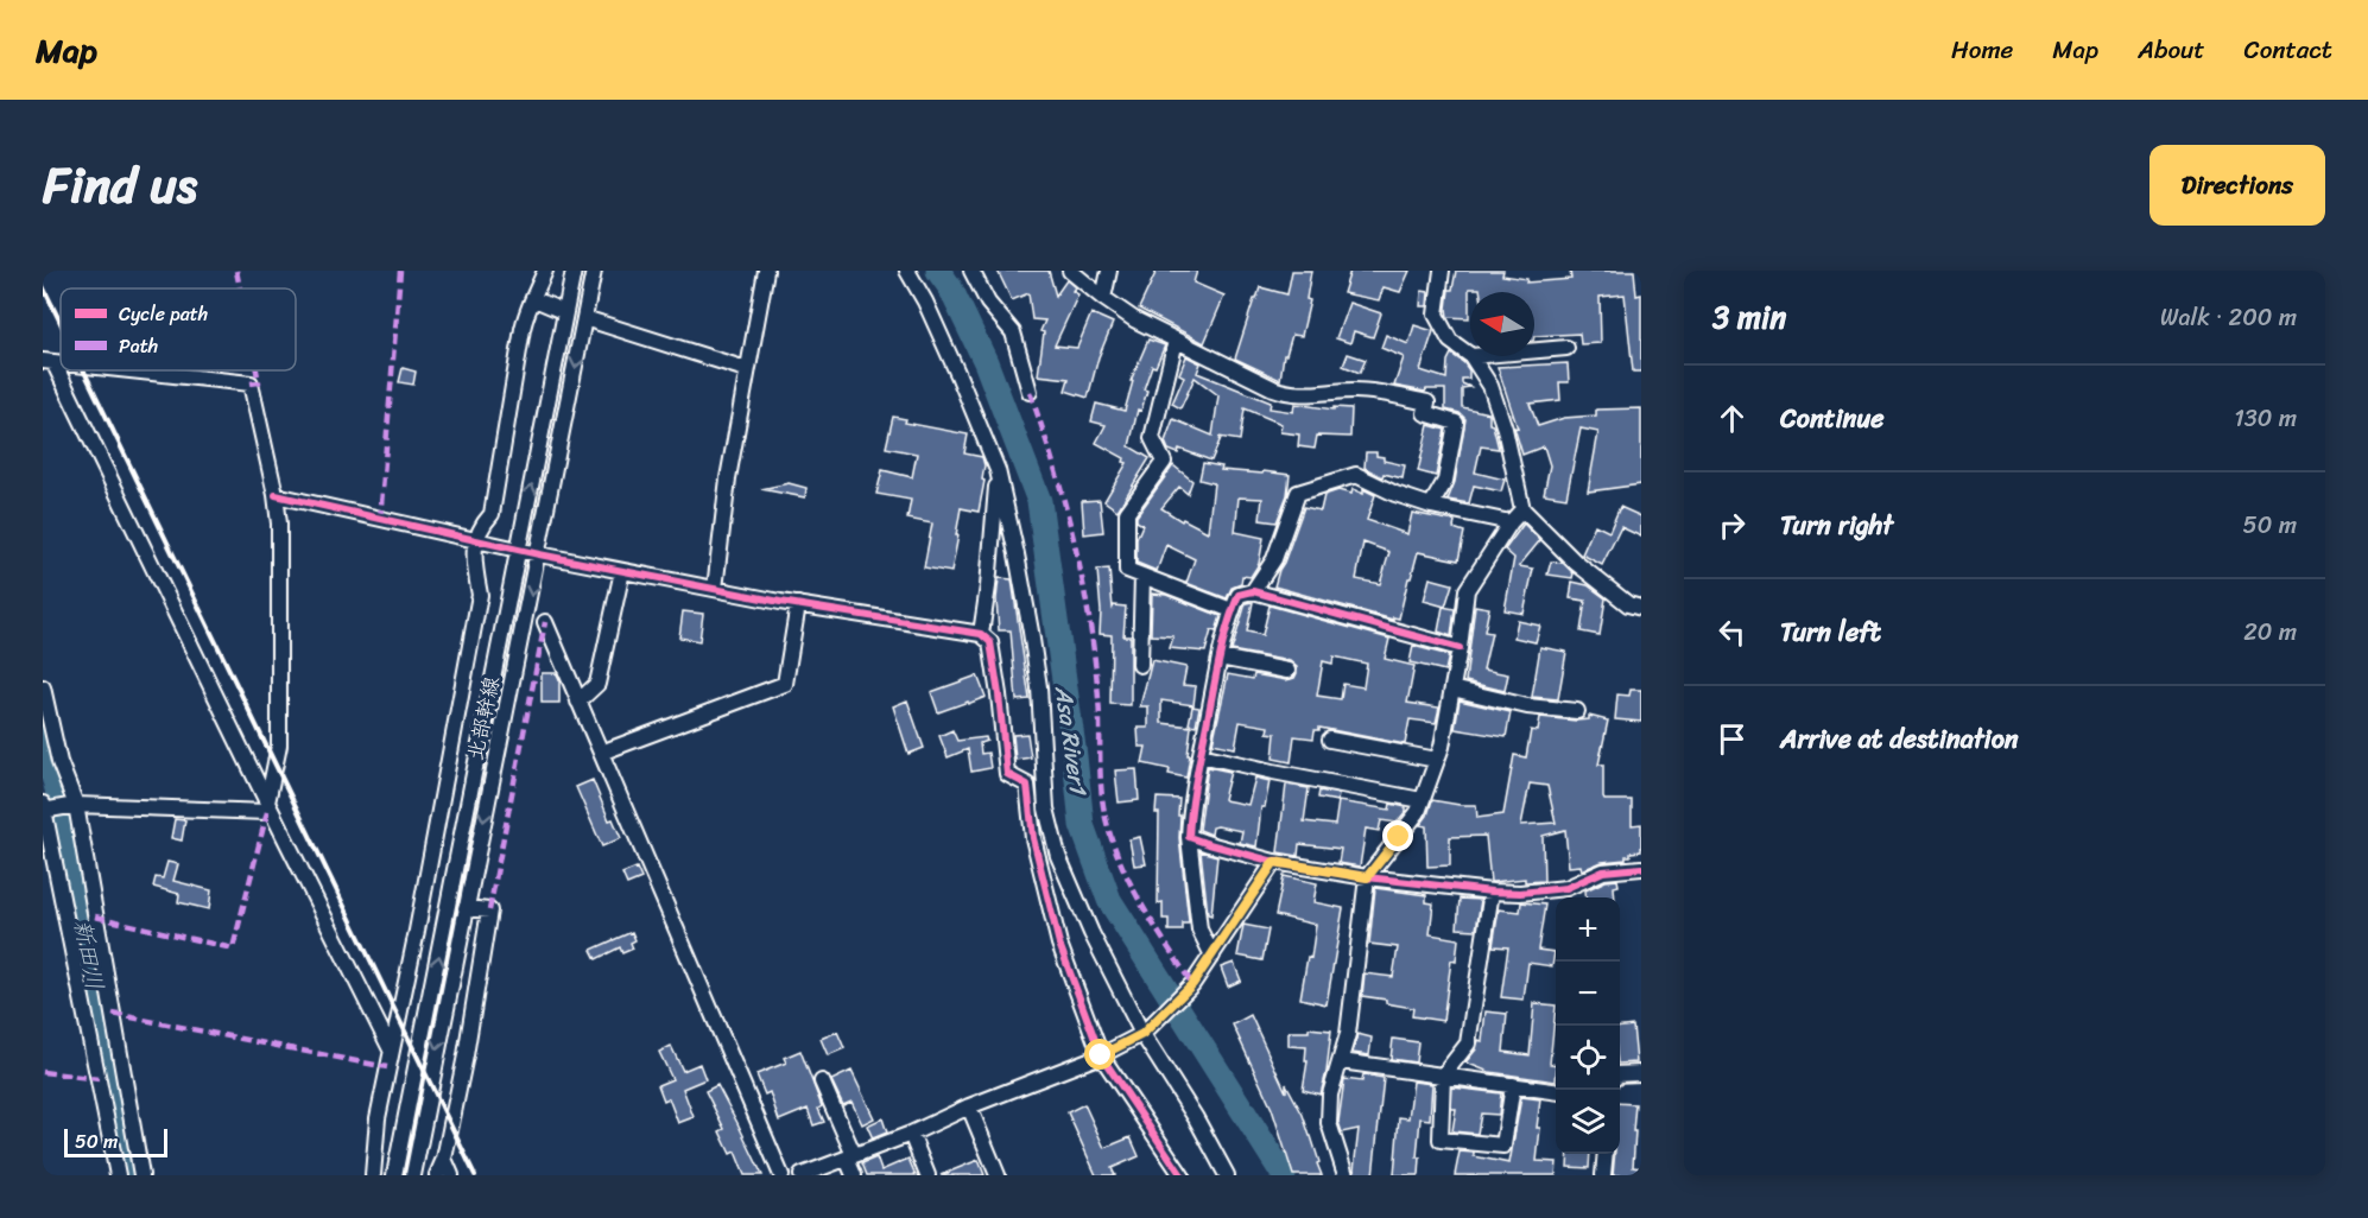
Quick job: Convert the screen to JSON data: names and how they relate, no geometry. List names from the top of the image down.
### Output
{
  "streets": {
    "street": ["北部幹線"]
  },
  "water": ["Asa River1", "新田川"],
  "legend": ["Cycle path", "Path"],
  "scale_bar": "50 m",
  "north": "left",
  "page": {
    "header": "Map",
    "nav": [
      "Home",
      "Map",
      "About",
      "Contact"
    ],
    "title": "Find us",
    "buttons": "Directions",
    "heading": ["3 min", "Walk · 200 m"],
    "list": [
      ["Continue", "130 m"],
      ["Turn right", "50 m"],
      ["Turn left", "20 m"],
      "Arrive at destination"
    ],
    "map_buttons": ["+", "−"],
    "scale": "50 m"
  }
}
